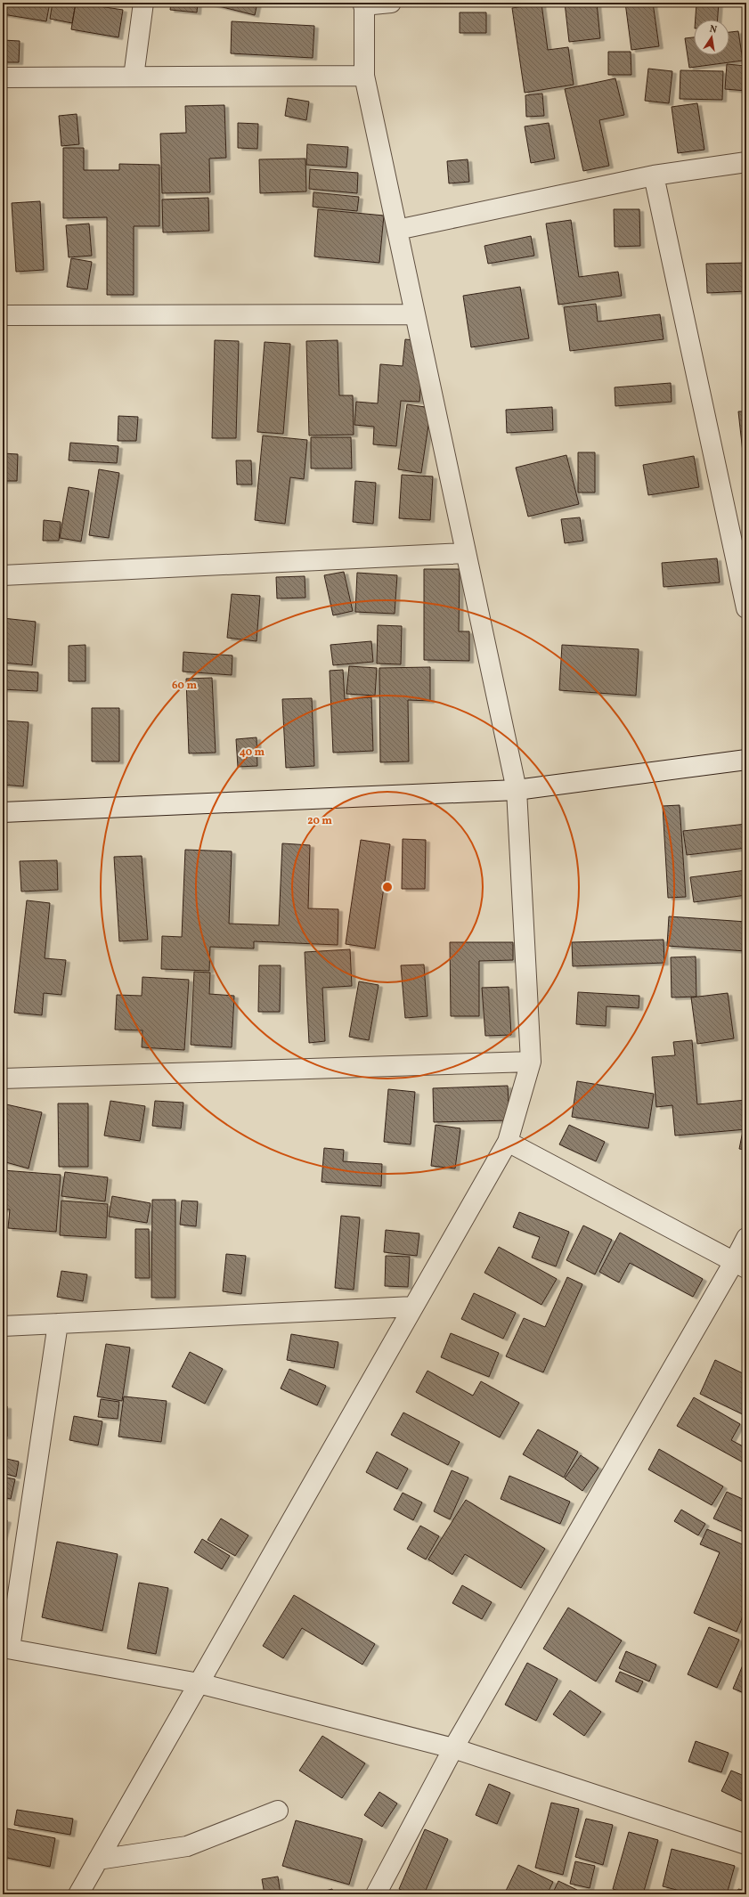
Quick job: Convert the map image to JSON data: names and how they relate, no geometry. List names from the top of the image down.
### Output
{
  "north": "top",
  "rings": ["60 m", "40 m", "20 m"]
}
